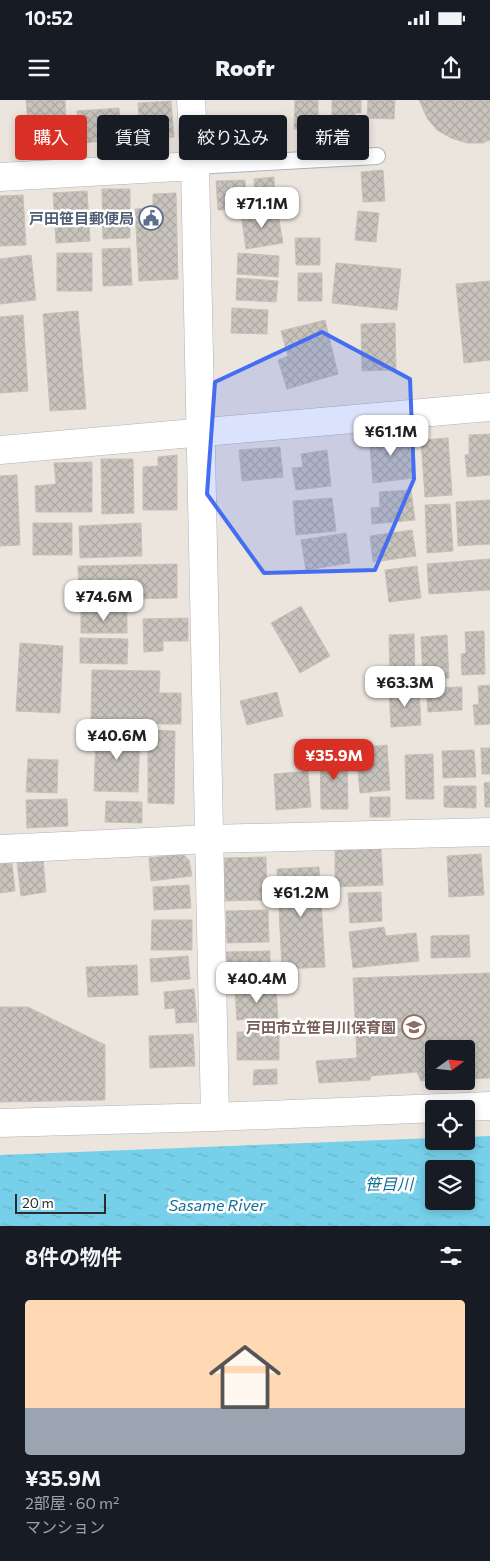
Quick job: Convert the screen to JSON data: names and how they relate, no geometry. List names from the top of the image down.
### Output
{
  "water": ["笹目川", "Sasame River"],
  "places": {
    "public building": ["戸田笹目郵便局"],
    "school or university": ["戸田市立笹目川保育園"]
  },
  "scale_bar": "20 m",
  "north": "right",
  "page": {
    "status": "10:52",
    "header": "Roofr",
    "chip": [
      "購入",
      "賃貸",
      "絞り込み",
      "新着"
    ],
    "price": [
      "¥71.1M",
      "¥61.1M",
      "¥74.6M",
      "¥63.3M",
      "¥40.6M",
      "¥35.9M",
      "¥61.2M",
      "¥40.4M"
    ],
    "scale": "20 m",
    "heading": "8件の物件",
    "list": [
      {
        "name": "¥35.9M",
        "note": "2部屋 · 60 m² · マンション"
      }
    ]
  }
}
